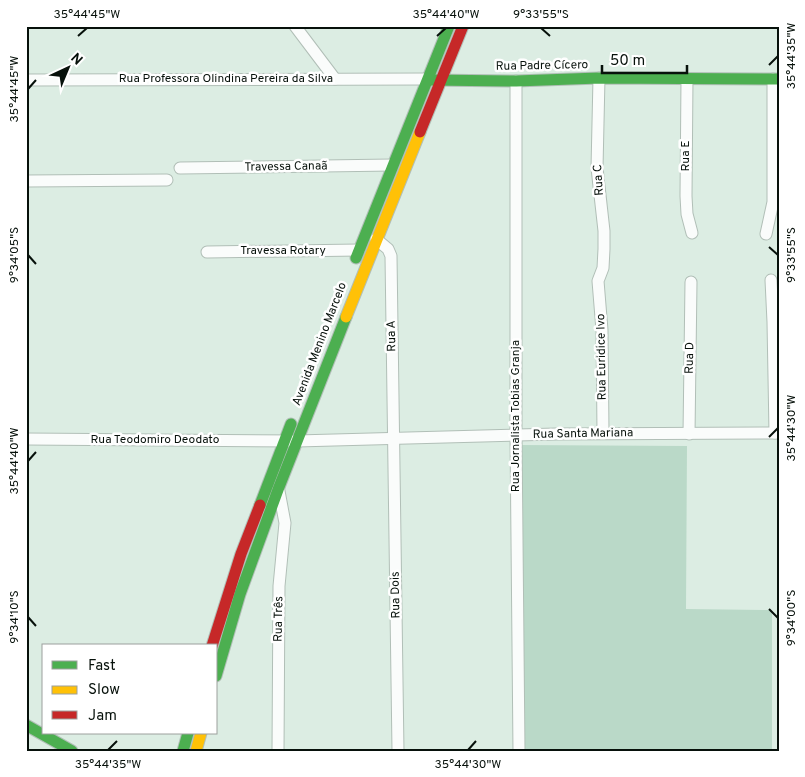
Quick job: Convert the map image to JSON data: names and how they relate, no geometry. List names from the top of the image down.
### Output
{
  "streets": {
    "main road": ["Rua Padre Cícero", "Avenida Menino Marcelo"],
    "street": [
      "Rua Professora Olindina Pereira da Silva",
      "Rua E",
      "Travessa Canaã",
      "Rua C",
      "Travessa Rotary",
      "Rua A",
      "Rua Euridice Ivo",
      "Rua D",
      "Rua Jornalista Tobias Granja",
      "Rua Santa Mariana",
      "Rua Teodomiro Deodato",
      "Rua Dois",
      "Rua Três"
    ]
  },
  "crossings": [
    ["Rua Padre Cícero", "Rua Professora Olindina Pereira da Silva"],
    ["Rua Padre Cícero", "Rua E"],
    ["Rua Padre Cícero", "Rua C"],
    ["Rua Padre Cícero", "Avenida Menino Marcelo"],
    ["Rua Padre Cícero", "Rua Jornalista Tobias Granja"],
    ["Rua Professora Olindina Pereira da Silva", "Avenida Menino Marcelo"],
    ["Travessa Canaã", "Avenida Menino Marcelo"],
    ["Rua C", "Rua Euridice Ivo"],
    ["Travessa Rotary", "Avenida Menino Marcelo"],
    ["Rua A", "Avenida Menino Marcelo"],
    ["Rua A", "Rua Santa Mariana"],
    ["Rua A", "Rua Dois"],
    ["Avenida Menino Marcelo", "Rua Santa Mariana"],
    ["Avenida Menino Marcelo", "Rua Teodomiro Deodato"],
    ["Avenida Menino Marcelo", "Rua Três"],
    ["Rua Euridice Ivo", "Rua Santa Mariana"],
    ["Rua D", "Rua Santa Mariana"],
    ["Rua Jornalista Tobias Granja", "Rua Santa Mariana"],
    ["Rua Santa Mariana", "Rua Teodomiro Deodato"],
    ["Rua Santa Mariana", "Rua Dois"]
  ],
  "legend": ["Fast", "Slow", "Jam"],
  "scale_bar": "50 m",
  "north": "top right",
  "coordinates": [
    "35°44'45\"W",
    "35°44'40\"W",
    "9°33'55\"S",
    "35°44'35\"W",
    "9°34'05\"S",
    "35°44'30\"W",
    "9°34'10\"S",
    "9°34'00\"S"
  ]
}
